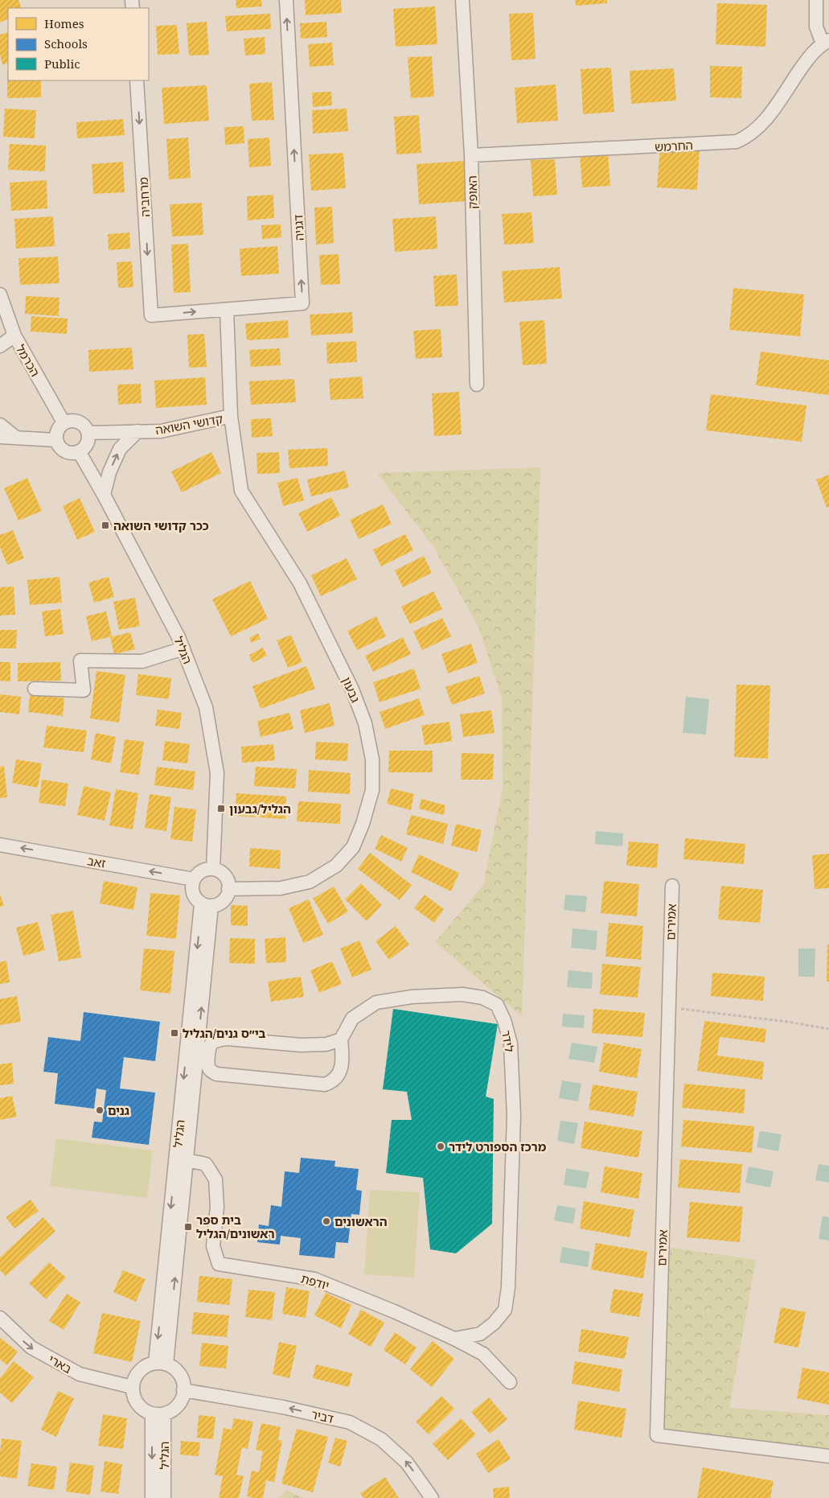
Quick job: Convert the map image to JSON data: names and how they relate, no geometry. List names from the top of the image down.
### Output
{
  "streets": {
    "street": [
      "החרמש",
      "האופק",
      "מרחביה",
      "דגניה",
      "הכרמל",
      "קדושי השואה",
      "הגליל",
      "גבעון",
      "זאב",
      "אמירים",
      "לידר",
      "יודפת",
      "בארי",
      "דביר"
    ]
  },
  "crossings": [
    ["החרמש", "האופק"],
    ["מרחביה", "דגניה"],
    ["דגניה", "קדושי השואה"],
    ["הכרמל", "קדושי השואה"],
    ["הכרמל", "הגליל"],
    ["קדושי השואה", "הגליל"],
    ["קדושי השואה", "גבעון"],
    ["הגליל", "גבעון"],
    ["הגליל", "זאב"],
    ["הגליל", "יודפת"],
    ["הגליל", "בארי"],
    ["הגליל", "דביר"],
    ["גבעון", "זאב"],
    ["לידר", "יודפת"],
    ["בארי", "דביר"]
  ],
  "one_way": [
    "מרחביה",
    "זאב",
    "בארי",
    "דביר"
  ],
  "places": {
    "transit": [
      "ככר קדושי השואה",
      "הגליל/גבעון",
      "בי״ס גנים/הגליל",
      "בית ספר ראשונים/הגליל"
    ],
    "other": ["גנים", "מרכז הספורט לידר", "הראשונים"]
  },
  "legend": ["Homes", "Schools", "Public"]
}
